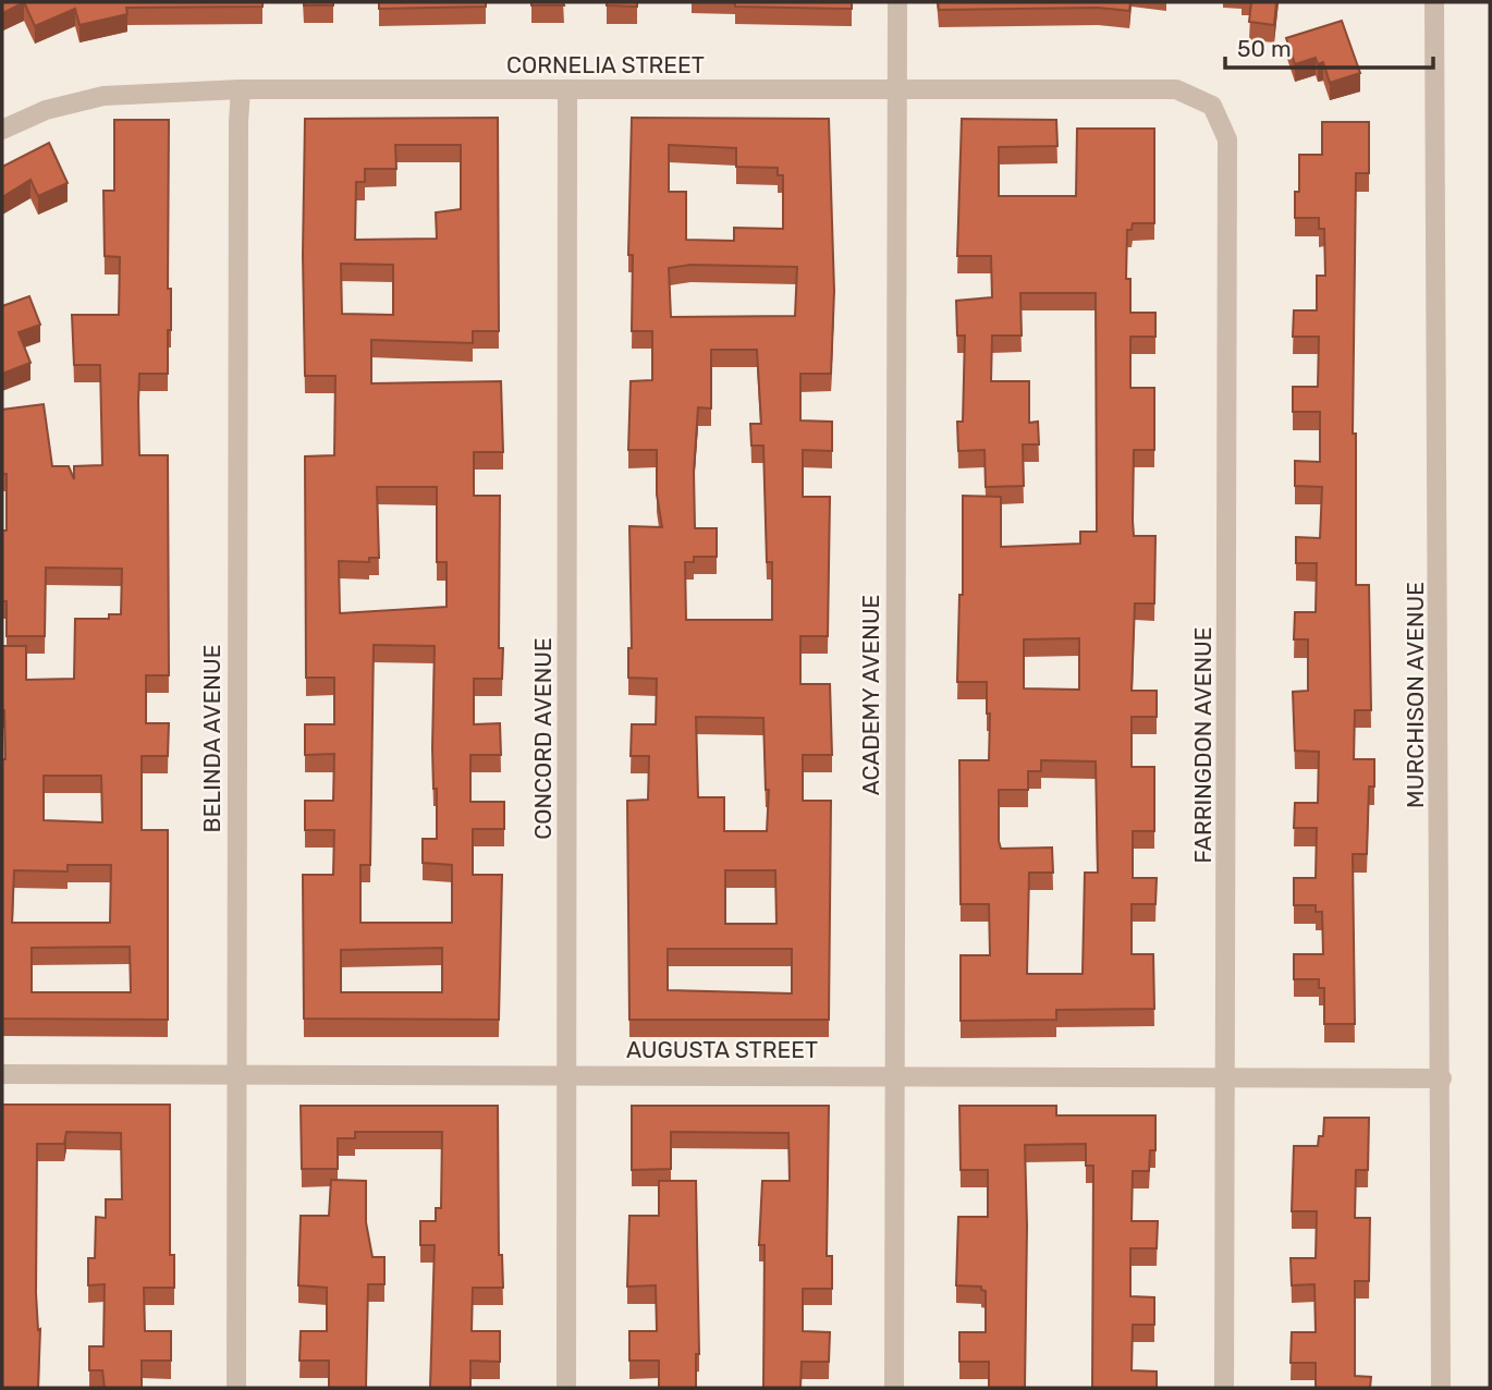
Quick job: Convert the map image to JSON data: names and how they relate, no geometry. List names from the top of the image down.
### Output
{
  "streets": {
    "street": [
      "CORNELIA STREET",
      "ACADEMY AVENUE",
      "MURCHISON AVENUE",
      "BELINDA AVENUE",
      "CONCORD AVENUE",
      "FARRINGDON AVENUE",
      "AUGUSTA STREET"
    ]
  },
  "crossings": [
    ["CORNELIA STREET", "ACADEMY AVENUE"],
    ["CORNELIA STREET", "BELINDA AVENUE"],
    ["CORNELIA STREET", "CONCORD AVENUE"],
    ["CORNELIA STREET", "FARRINGDON AVENUE"],
    ["ACADEMY AVENUE", "AUGUSTA STREET"],
    ["MURCHISON AVENUE", "AUGUSTA STREET"],
    ["BELINDA AVENUE", "AUGUSTA STREET"],
    ["CONCORD AVENUE", "AUGUSTA STREET"],
    ["FARRINGDON AVENUE", "AUGUSTA STREET"]
  ],
  "scale_bar": "50 m"
}
